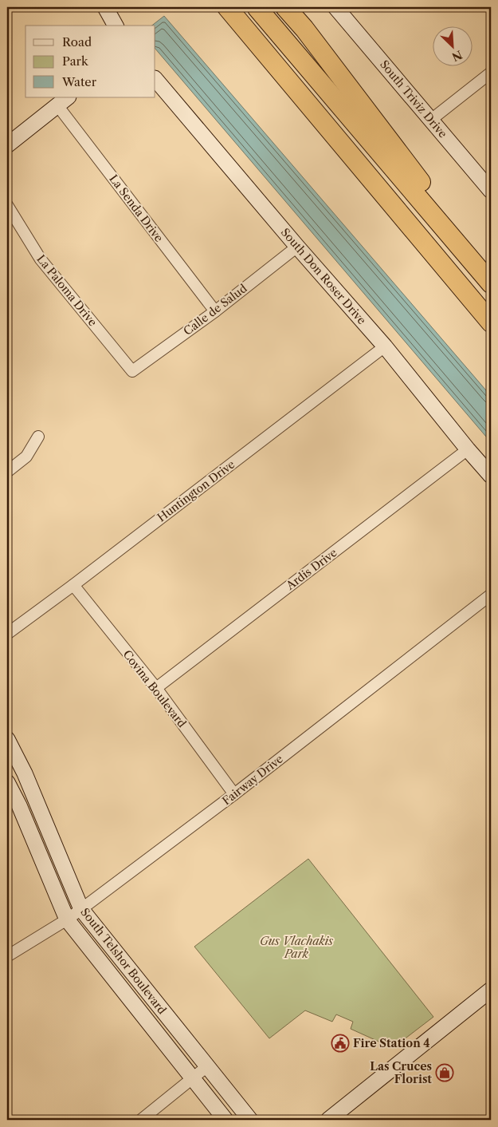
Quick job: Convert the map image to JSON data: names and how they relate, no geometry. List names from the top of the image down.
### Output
{
  "streets": {
    "main road": ["South Triviz Drive", "South Don Roser Drive", "South Telshor Boulevard"],
    "street": [
      "La Senda Drive",
      "La Paloma Drive",
      "Calle de Salud",
      "Huntington Drive",
      "Ardis Drive",
      "Covina Boulevard",
      "Fairway Drive"
    ]
  },
  "crossings": [
    ["La Senda Drive", "Calle de Salud"],
    ["South Don Roser Drive", "Calle de Salud"],
    ["South Don Roser Drive", "Huntington Drive"],
    ["South Don Roser Drive", "Ardis Drive"],
    ["La Paloma Drive", "Calle de Salud"],
    ["Huntington Drive", "Covina Boulevard"],
    ["Ardis Drive", "Covina Boulevard"],
    ["Covina Boulevard", "Fairway Drive"],
    ["Fairway Drive", "South Telshor Boulevard"]
  ],
  "parks": ["Gus Vlachakis Park"],
  "places": {
    "public building": ["Fire Station 4"],
    "shop": ["Las Cruces Florist"]
  },
  "legend": ["Road", "Park", "Water"],
  "north": "bottom right"
}
